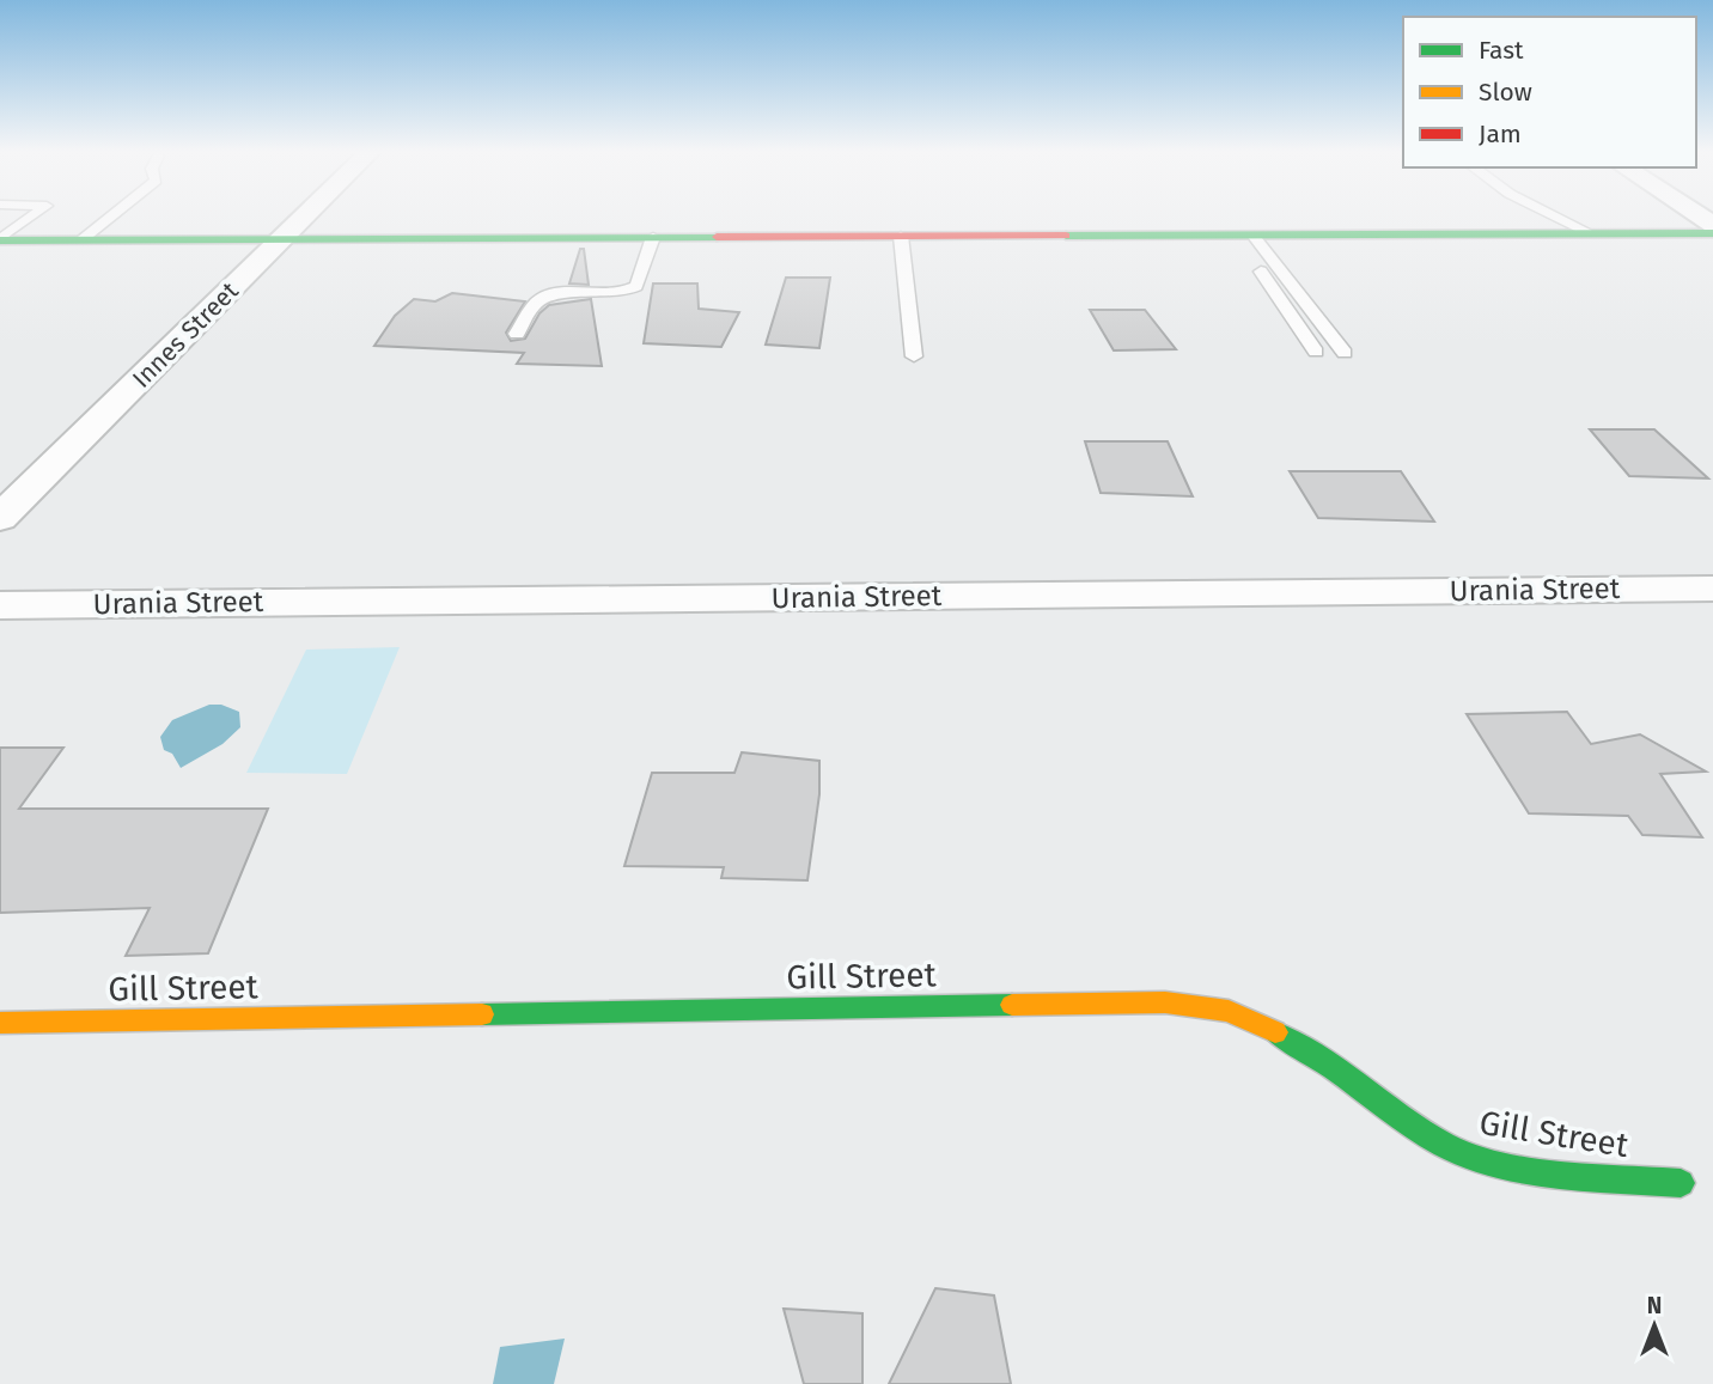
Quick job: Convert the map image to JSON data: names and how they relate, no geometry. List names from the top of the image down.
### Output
{
  "streets": {
    "main road": ["Gill Street"],
    "street": ["Innes Street", "Urania Street"]
  },
  "legend": ["Fast", "Slow", "Jam"],
  "north": "top"
}
